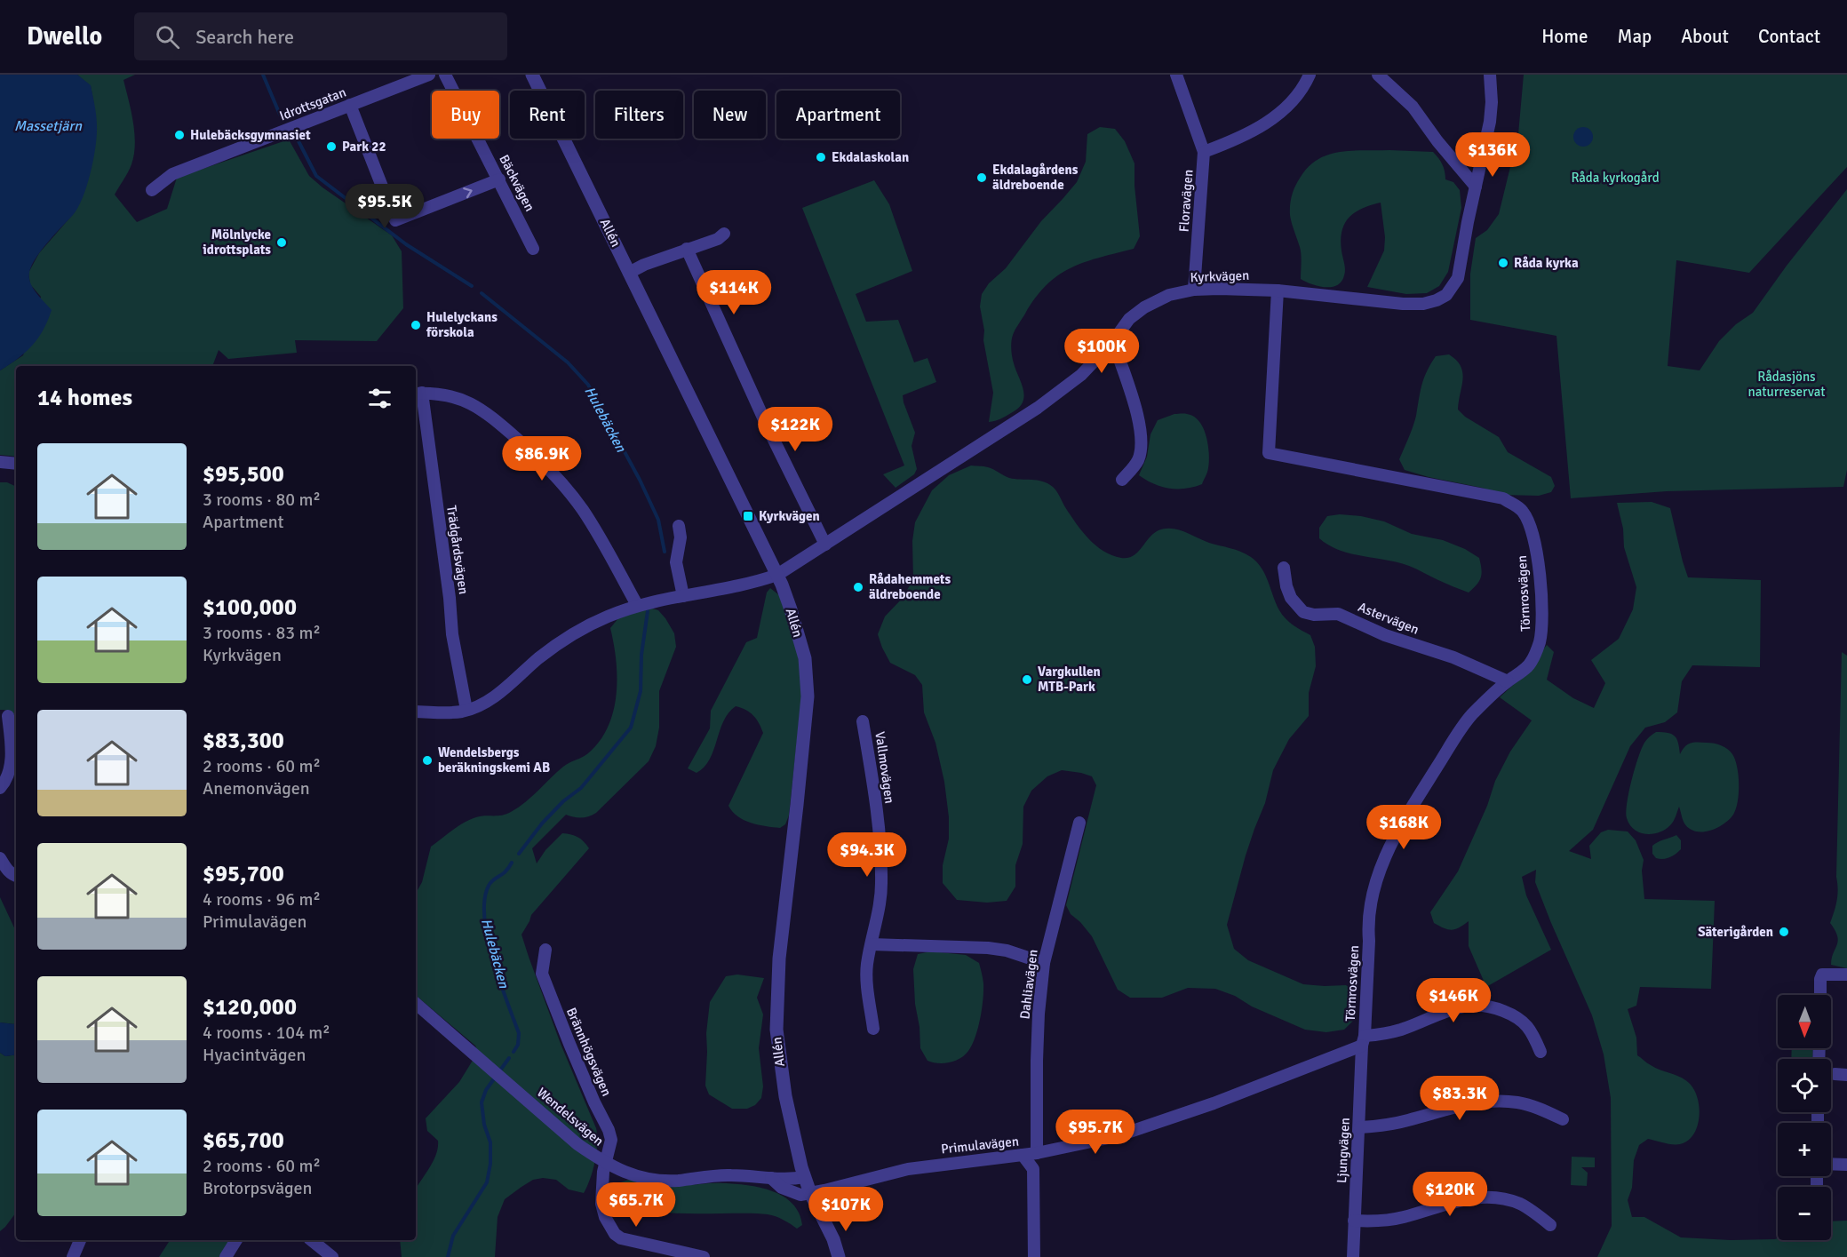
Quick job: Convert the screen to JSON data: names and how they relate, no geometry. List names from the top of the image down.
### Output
{
  "streets": {
    "street": [
      "Idrottsgatan",
      "Bäckvägen",
      "Floravägen",
      "Allén",
      "Kyrkvägen",
      "Trädgårdsvägen",
      "Törnrosvägen",
      "Astervägen",
      "Vallmovägen",
      "Dahliavägen",
      "Brännhögsvägen",
      "Wendelsvägen",
      "Primulavägen",
      "Ljungvägen"
    ]
  },
  "crossings": [
    ["Floravägen", "Kyrkvägen"],
    ["Allén", "Kyrkvägen"],
    ["Allén", "Wendelsvägen"],
    ["Allén", "Primulavägen"],
    ["Kyrkvägen", "Trädgårdsvägen"],
    ["Kyrkvägen", "Törnrosvägen"],
    ["Törnrosvägen", "Astervägen"],
    ["Törnrosvägen", "Primulavägen"],
    ["Törnrosvägen", "Ljungvägen"],
    ["Dahliavägen", "Primulavägen"],
    ["Brännhögsvägen", "Wendelsvägen"],
    ["Wendelsvägen", "Primulavägen"],
    ["Primulavägen", "Ljungvägen"]
  ],
  "water": ["Massetjärn", "Hulebäcken"],
  "parks": ["Råda kyrkogård", "Rådasjöns naturreservat"],
  "places": {
    "other": [
      "Hulebäcksgymnasiet",
      "Park 22",
      "Ekdalaskolan",
      "Ekdalagårdens äldreboende",
      "Mölnlycke idrottsplats",
      "Råda kyrka",
      "Hulelyckans förskola",
      "Rådahemmets äldreboende",
      "Vargkullen MTB-Park",
      "Wendelsbergs beräkningskemi AB",
      "Säterigården"
    ],
    "transit": ["Kyrkvägen"]
  },
  "north": "bottom",
  "page": {
    "header": "Dwello",
    "search": "Search here",
    "nav": [
      "Home",
      "Map",
      "About",
      "Contact"
    ],
    "chip": [
      "Buy",
      "Rent",
      "Filters",
      "New",
      "Apartment"
    ],
    "price": [
      "$136K",
      "$95.5K",
      "$114K",
      "$100K",
      "$122K",
      "$86.9K",
      "$168K",
      "$94.3K",
      "$146K",
      "$83.3K",
      "$95.7K",
      "$120K",
      "$65.7K",
      "$107K"
    ],
    "heading": "14 homes",
    "list": [
      {
        "name": "$95,500",
        "note": "3 rooms · 80 m² · Apartment"
      },
      {
        "name": "$100,000",
        "note": "3 rooms · 83 m² · Kyrkvägen"
      },
      {
        "name": "$83,300",
        "note": "2 rooms · 60 m² · Anemonvägen"
      },
      {
        "name": "$95,700",
        "note": "4 rooms · 96 m² · Primulavägen"
      },
      {
        "name": "$120,000",
        "note": "4 rooms · 104 m² · Hyacintvägen"
      },
      {
        "name": "$65,700",
        "note": "2 rooms · 60 m² · Brotorpsvägen"
      }
    ],
    "map_buttons": ["+", "−"]
  }
}
